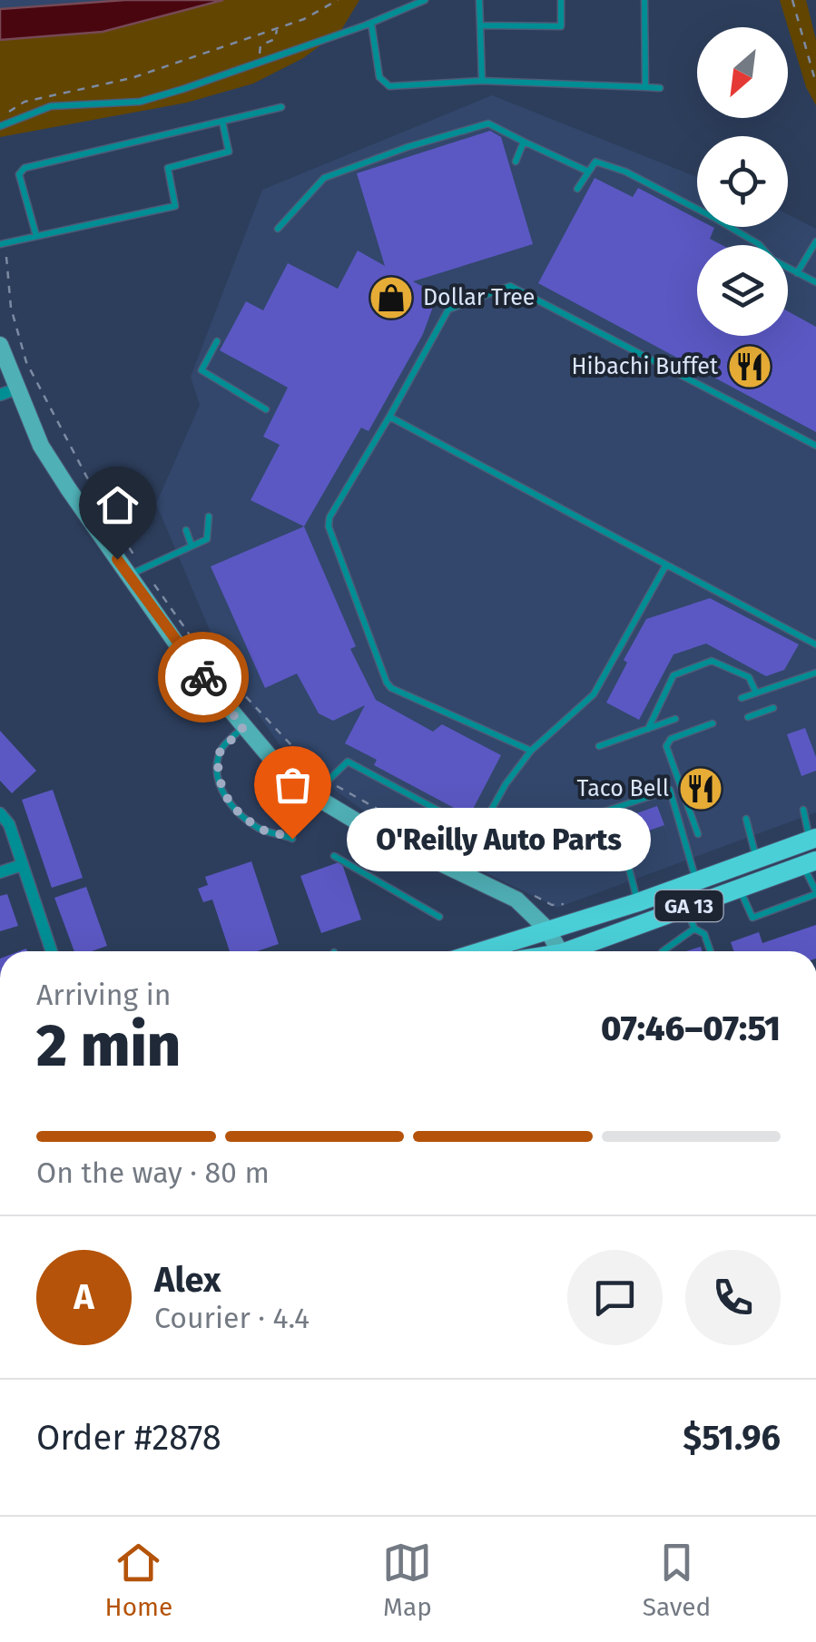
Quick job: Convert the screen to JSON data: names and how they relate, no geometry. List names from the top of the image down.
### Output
{
  "streets": {
    "main road": ["GA 13"]
  },
  "places": {
    "shop": ["Dollar Tree"],
    "restaurant": ["Hibachi Buffet", "Taco Bell"],
    "other": ["O'Reilly Auto Parts"]
  },
  "north": "bottom left",
  "page": {
    "bubble": "O'Reilly Auto Parts",
    "heading": ["2 min", "Arriving in", "07:46–07:51"],
    "panel": [
      "Alex",
      "Courier · 4.4",
      "Order #2878",
      "$51.96"
    ],
    "bar": "On the way · 80 m",
    "round": "A",
    "tabs": ["Home", "Map", "Saved"]
  }
}
